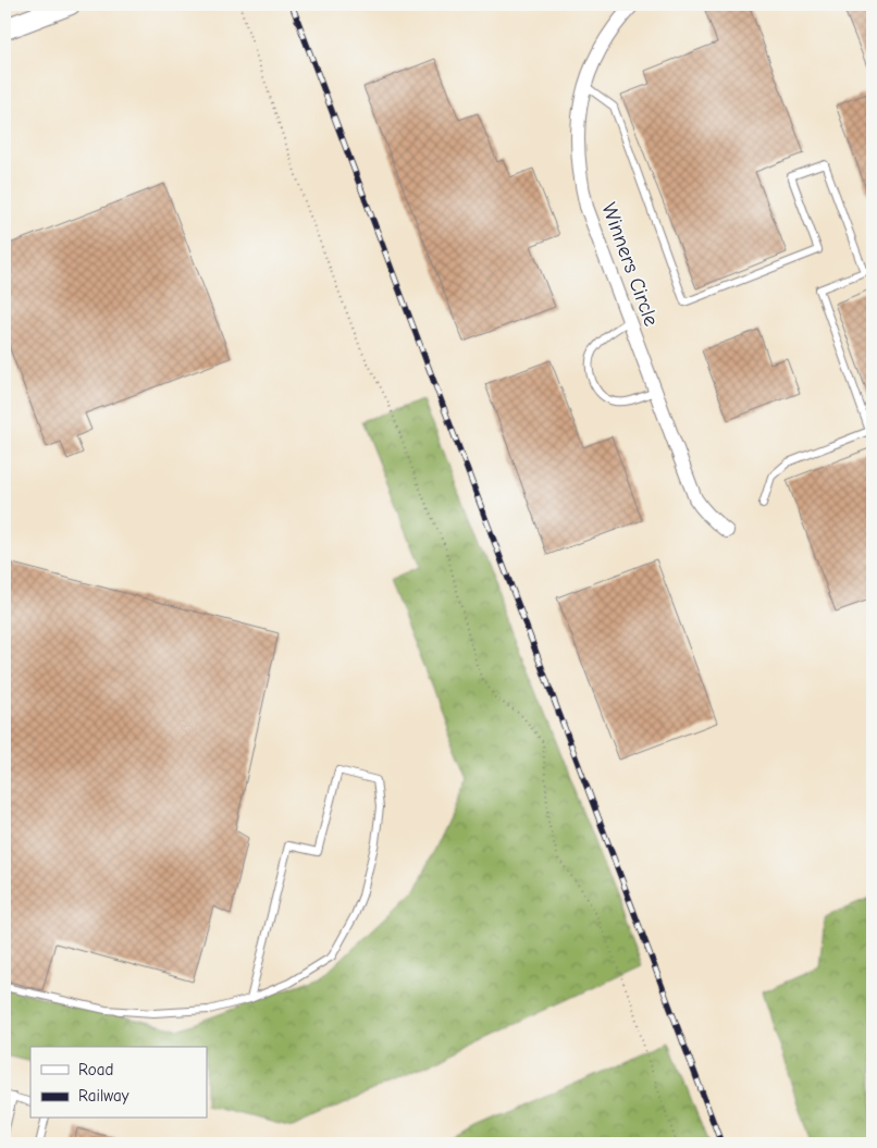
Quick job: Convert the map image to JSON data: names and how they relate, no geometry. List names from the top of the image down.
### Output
{
  "streets": {
    "street": ["Winners Circle"]
  },
  "legend": ["Road", "Railway"]
}
